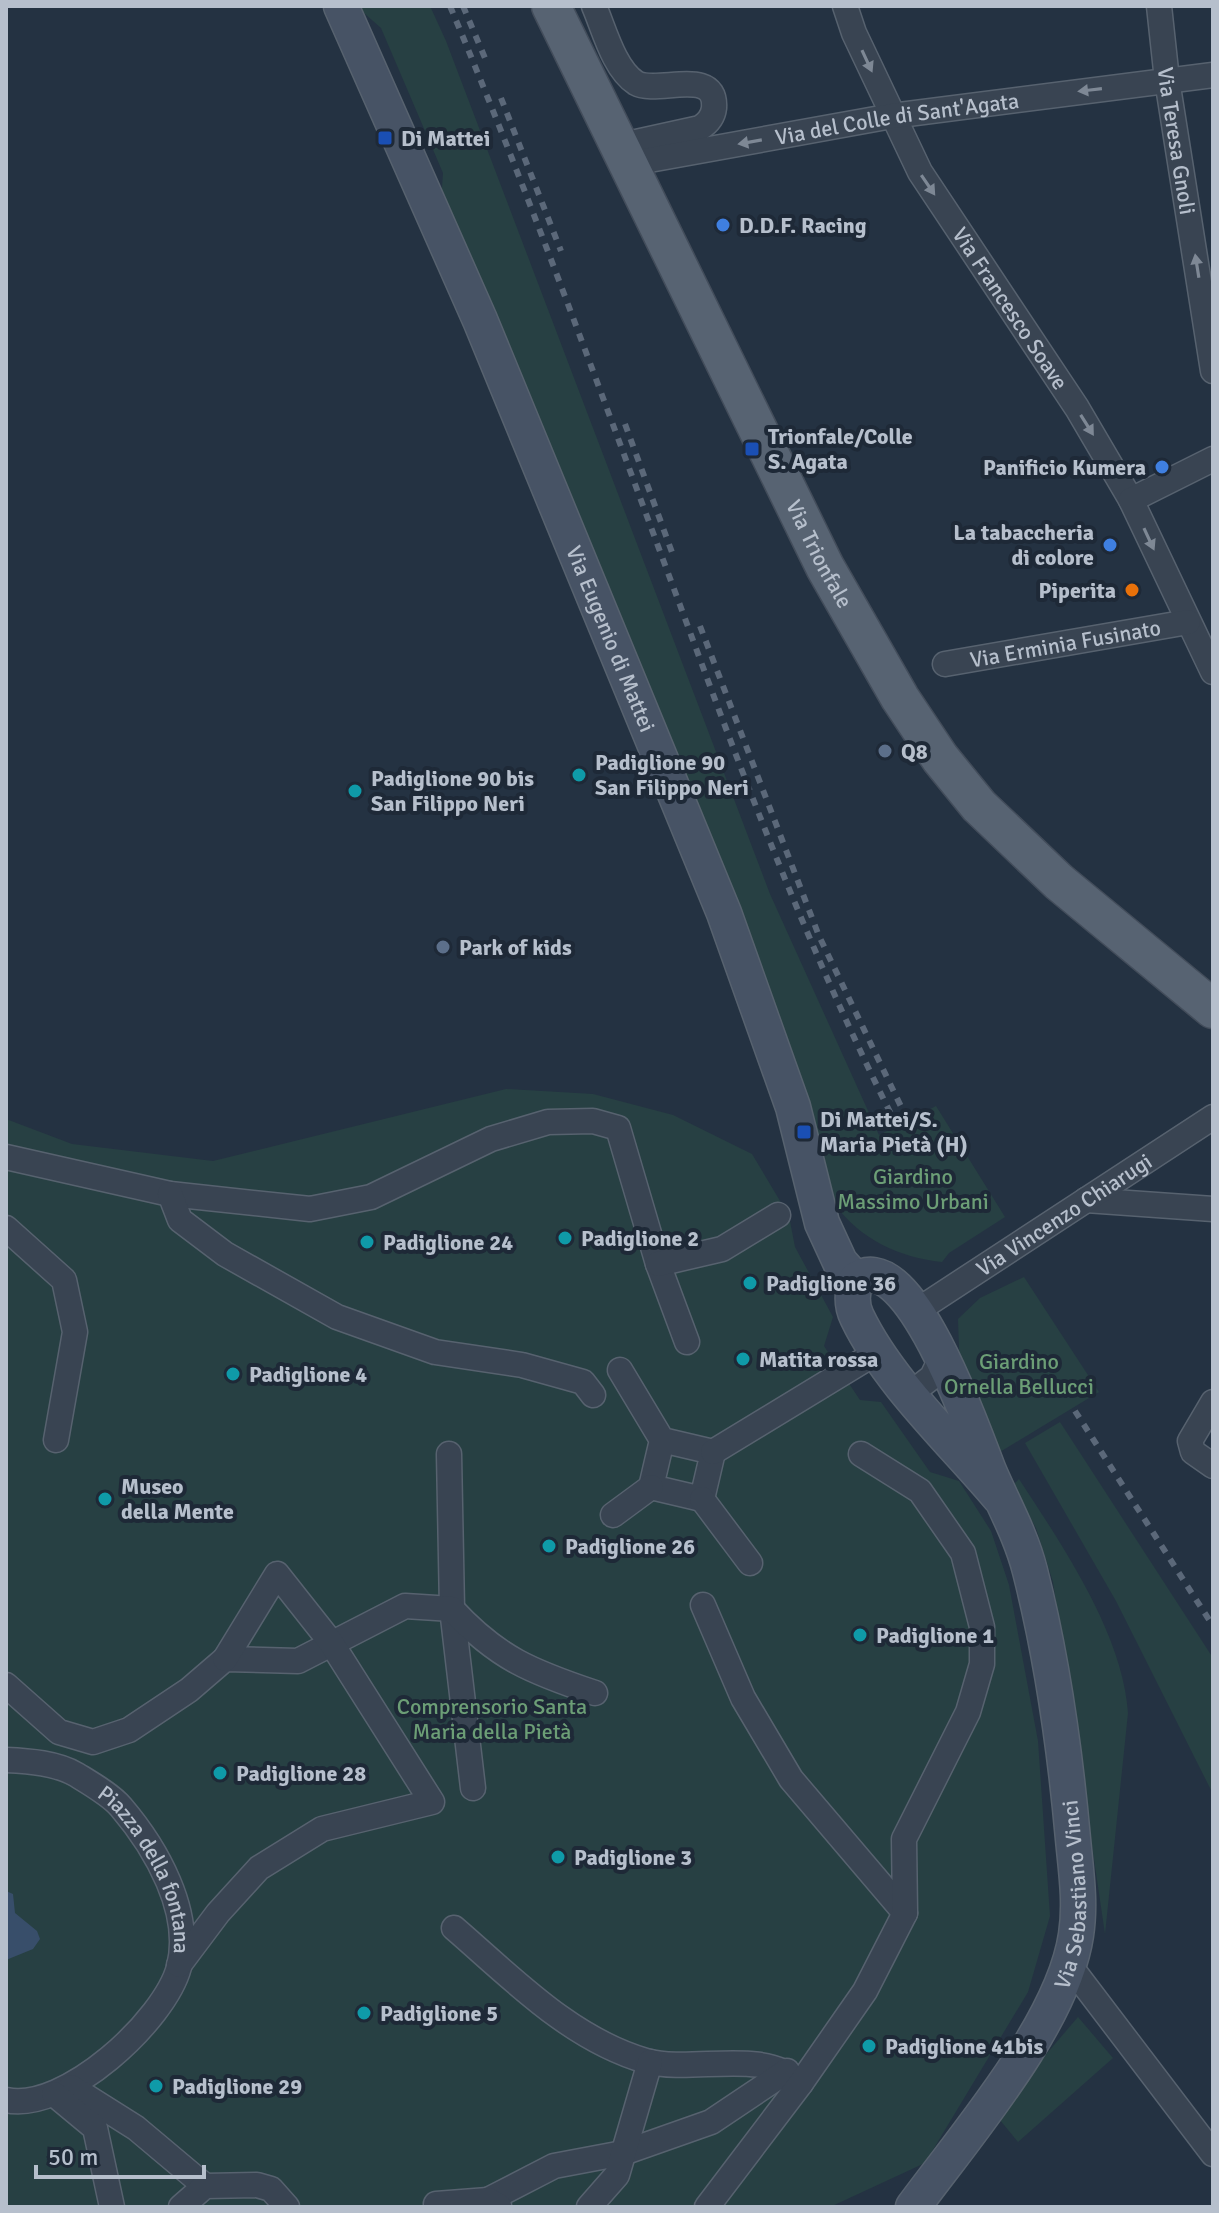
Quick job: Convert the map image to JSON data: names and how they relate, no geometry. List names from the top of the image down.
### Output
{
  "streets": {
    "main road": ["Via Trionfale"],
    "street": [
      "Via del Colle di Sant'Agata",
      "Via Teresa Gnoli",
      "Via Francesco Soave",
      "Via Eugenio di Mattei",
      "Via Erminia Fusinato",
      "Via Vincenzo Chiarugi",
      "Piazza della fontana",
      "Via Sebastiano Vinci"
    ]
  },
  "crossings": [
    ["Via del Colle di Sant'Agata", "Via Teresa Gnoli"],
    ["Via del Colle di Sant'Agata", "Via Francesco Soave"],
    ["Via del Colle di Sant'Agata", "Via Trionfale"],
    ["Via Francesco Soave", "Via Erminia Fusinato"],
    ["Via Eugenio di Mattei", "Via Sebastiano Vinci"],
    ["Via Vincenzo Chiarugi", "Via Sebastiano Vinci"]
  ],
  "one_way": ["Via del Colle di Sant'Agata", "Via Teresa Gnoli", "Via Francesco Soave"],
  "parks": ["Giardino Massimo Urbani", "Giardino Ornella Bellucci", "Comprensorio Santa Maria della Pietà"],
  "places": {
    "transit": ["Di Mattei", "Trionfale/Colle S. Agata", "Di Mattei/S. Maria Pietà (H)"],
    "other": [
      "D.D.F. Racing",
      "Panificio Kumera",
      "La tabaccheria di colore",
      "Piperita",
      "Q8",
      "Padiglione 90 San Filippo Neri",
      "Padiglione 90 bis San Filippo Neri",
      "Park of kids",
      "Padiglione 2",
      "Padiglione 24",
      "Padiglione 36",
      "Matita rossa",
      "Padiglione 4",
      "Museo della Mente",
      "Padiglione 26",
      "Padiglione 1",
      "Padiglione 28",
      "Padiglione 3",
      "Padiglione 5",
      "Padiglione 41bis",
      "Padiglione 29"
    ]
  },
  "scale_bar": "50 m"
}
